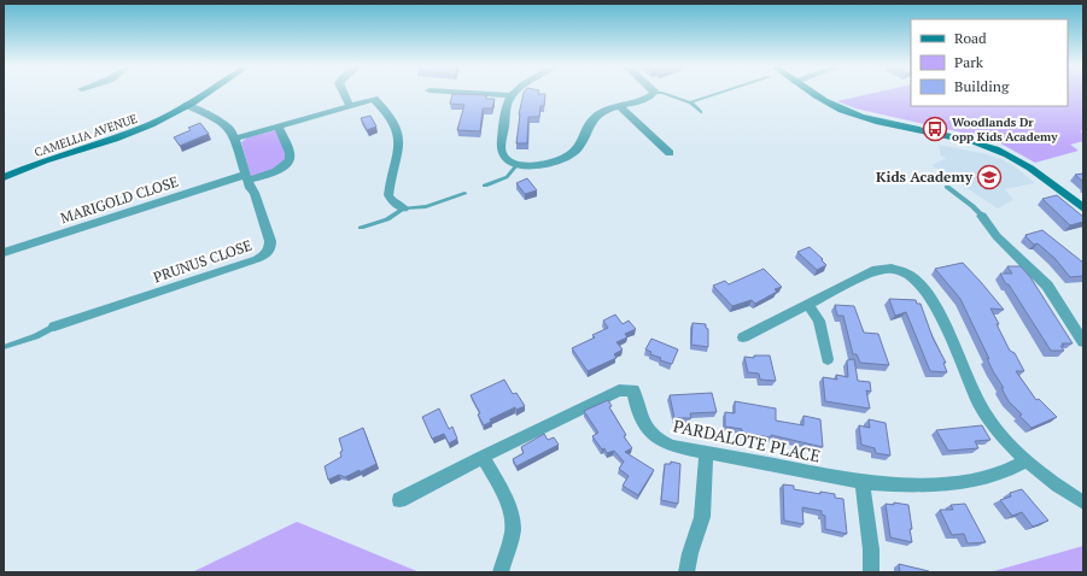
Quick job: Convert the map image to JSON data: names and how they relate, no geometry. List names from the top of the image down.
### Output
{
  "streets": {
    "street": [
      "CAMELLIA AVENUE",
      "MARIGOLD CLOSE",
      "PRUNUS CLOSE",
      "PARDALOTE PLACE"
    ]
  },
  "crossings": [
    ["CAMELLIA AVENUE", "PRUNUS CLOSE"],
    ["MARIGOLD CLOSE", "PRUNUS CLOSE"]
  ],
  "places": {
    "bus stop": ["Woodlands Dr opp Kids Academy"],
    "school or university": ["Kids Academy"]
  },
  "legend": ["Road", "Park", "Building"]
}
